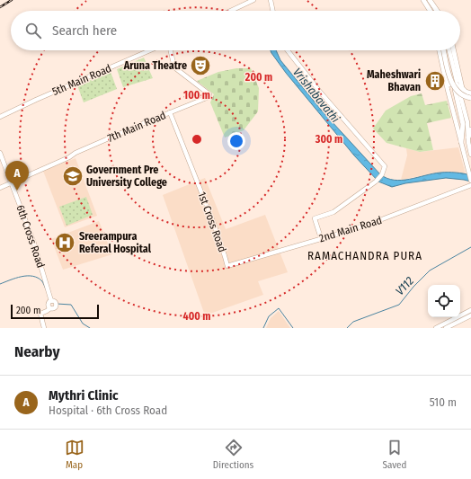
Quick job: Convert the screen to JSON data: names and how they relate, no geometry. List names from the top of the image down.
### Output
{
  "streets": {
    "street": [
      "5th Main Road",
      "7th Main Road",
      "1st Cross Road",
      "2nd Main Road",
      "6th Cross Road"
    ]
  },
  "crossings": [
    ["7th Main Road", "1st Cross Road"],
    ["7th Main Road", "6th Cross Road"],
    ["1st Cross Road", "2nd Main Road"]
  ],
  "districts": ["RAMACHANDRA PURA"],
  "water": ["Vrishabavathi", "V112"],
  "places": {
    "theatre": ["Aruna Theatre"],
    "building": ["Maheshwari Bhavan"],
    "school or university": ["Government Pre University College"],
    "hospital": ["Sreerampura Referal Hospital"]
  },
  "scale_bar": "200 m",
  "page": {
    "search": "Search here",
    "pins": "A",
    "scale": "200 m",
    "heading": "Nearby",
    "list": [
      {
        "mark": "A",
        "name": "Mythri Clinic",
        "note": "Hospital · 6th Cross Road",
        "value": "510 m"
      }
    ],
    "nav": ["Map", "Directions", "Saved"]
  },
  "rings": [
    "200 m",
    "100 m",
    "300 m",
    "400 m"
  ]
}
